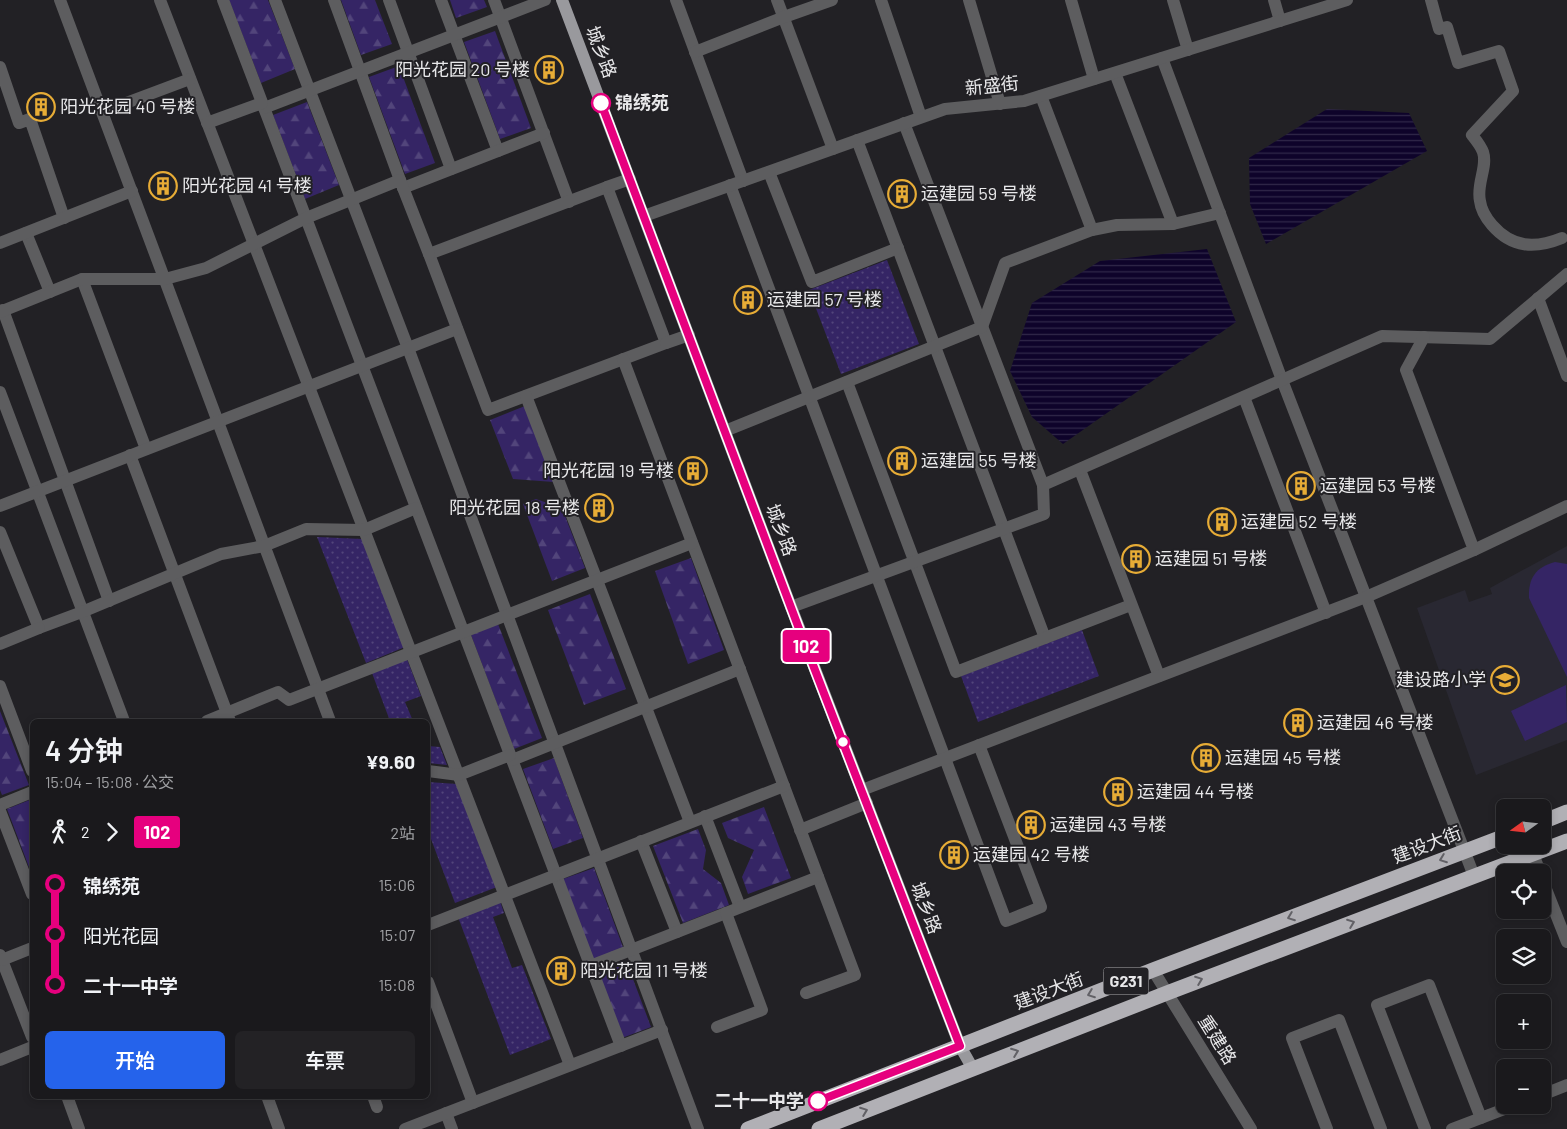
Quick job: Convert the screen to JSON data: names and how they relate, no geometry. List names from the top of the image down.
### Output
{
  "streets": {
    "highway": ["建设大街", "G231"],
    "main road": ["城乡路"],
    "street": ["新盛街", "重建路"]
  },
  "crossings": [
    ["城乡路", "新盛街"],
    ["城乡路", "建设大街"],
    ["城乡路", "G231"],
    ["建设大街", "重建路"],
    ["G231", "重建路"]
  ],
  "places": {
    "building": [
      "阳光花园 20 号楼",
      "阳光花园 40 号楼",
      "阳光花园 41 号楼",
      "运建园 59 号楼",
      "运建园 57 号楼",
      "运建园 55 号楼",
      "阳光花园 19 号楼",
      "运建园 53 号楼",
      "阳光花园 18 号楼",
      "运建园 52 号楼",
      "运建园 51 号楼",
      "运建园 46 号楼",
      "运建园 45 号楼",
      "运建园 44 号楼",
      "运建园 43 号楼",
      "运建园 42 号楼",
      "阳光花园 11 号楼"
    ],
    "other": ["锦绣苑", "二十一中学"],
    "school or university": ["建设路小学"]
  },
  "lines": ["bus line 102"],
  "north": "left",
  "page": {
    "on_map": "102",
    "heading": ["4 分钟", "15:04 – 15:08 · 公交", "¥9.60"],
    "map_buttons": ["+", "−"],
    "legs": ["2", "102", "2站"],
    "list": [
      {
        "name": "锦绣苑",
        "value": "15:06"
      },
      {
        "name": "阳光花园",
        "value": "15:07"
      },
      {
        "name": "二十一中学",
        "value": "15:08"
      }
    ],
    "buttons": ["开始", "车票"]
  }
}
